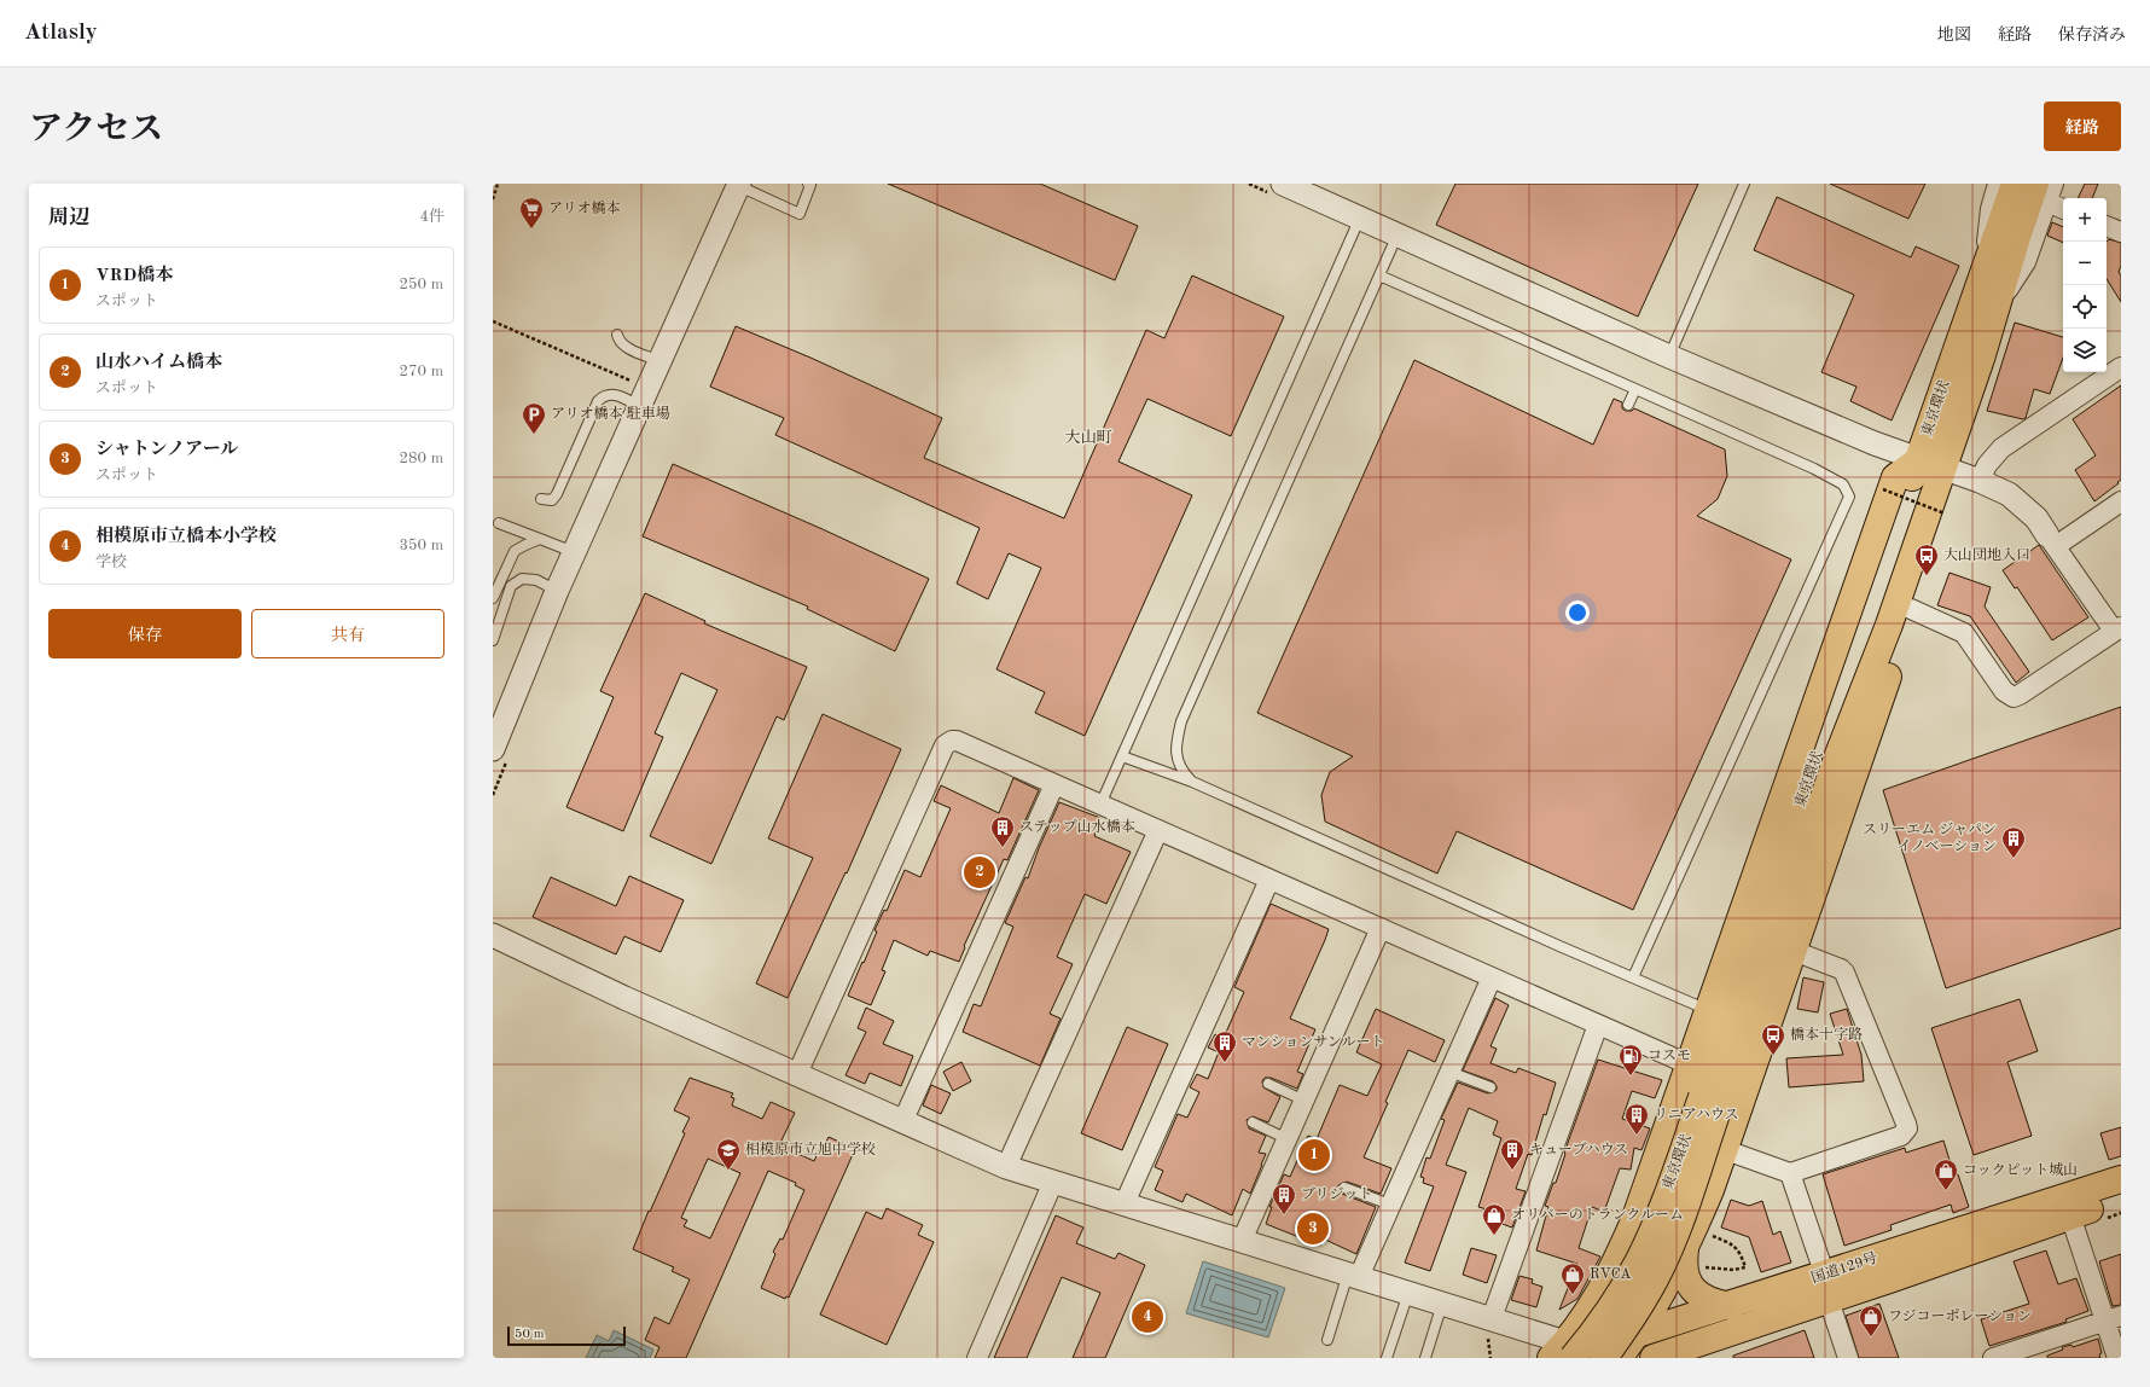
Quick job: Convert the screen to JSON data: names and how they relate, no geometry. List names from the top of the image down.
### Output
{
  "streets": {
    "highway": ["東京環状", "国道129号"]
  },
  "crossings": [
    ["東京環状", "国道129号"]
  ],
  "districts": ["大山町"],
  "places": {
    "supermarket": ["アリオ橋本"],
    "parking": ["アリオ橋本 駐車場"],
    "bus stop": ["大山団地入口", "橋本十字路"],
    "building": [
      "ステップ山水橋本",
      "スリーエム ジャパン イノベーション",
      "マンションサンルート",
      "リニアハウス",
      "キューブハウス",
      "ブリジット"
    ],
    "fuel station": ["コスモ"],
    "school or university": ["相模原市立旭中学校"],
    "shop": [
      "コックピット城山",
      "オリバーのトランクルーム",
      "RVCA",
      "フジコーポレーション"
    ]
  },
  "scale_bar": "50 m",
  "page": {
    "header": "Atlasly",
    "nav": ["地図", "経路", "保存済み"],
    "title": "アクセス",
    "buttons": [
      "経路",
      ["保存", "共有"]
    ],
    "heading": ["周辺", "4件"],
    "map_buttons": ["+", "−"],
    "list": [
      {
        "mark": "1",
        "name": "VRD橋本",
        "note": "スポット",
        "value": "250 m"
      },
      {
        "mark": "2",
        "name": "山水ハイム橋本",
        "note": "スポット",
        "value": "270 m"
      },
      {
        "mark": "3",
        "name": "シャトンノアール",
        "note": "スポット",
        "value": "280 m"
      },
      {
        "mark": "4",
        "name": "相模原市立橋本小学校",
        "note": "学校",
        "value": "350 m"
      }
    ],
    "pins": [
      "2",
      "1",
      "3",
      "4"
    ],
    "scale": "50 m"
  }
}
